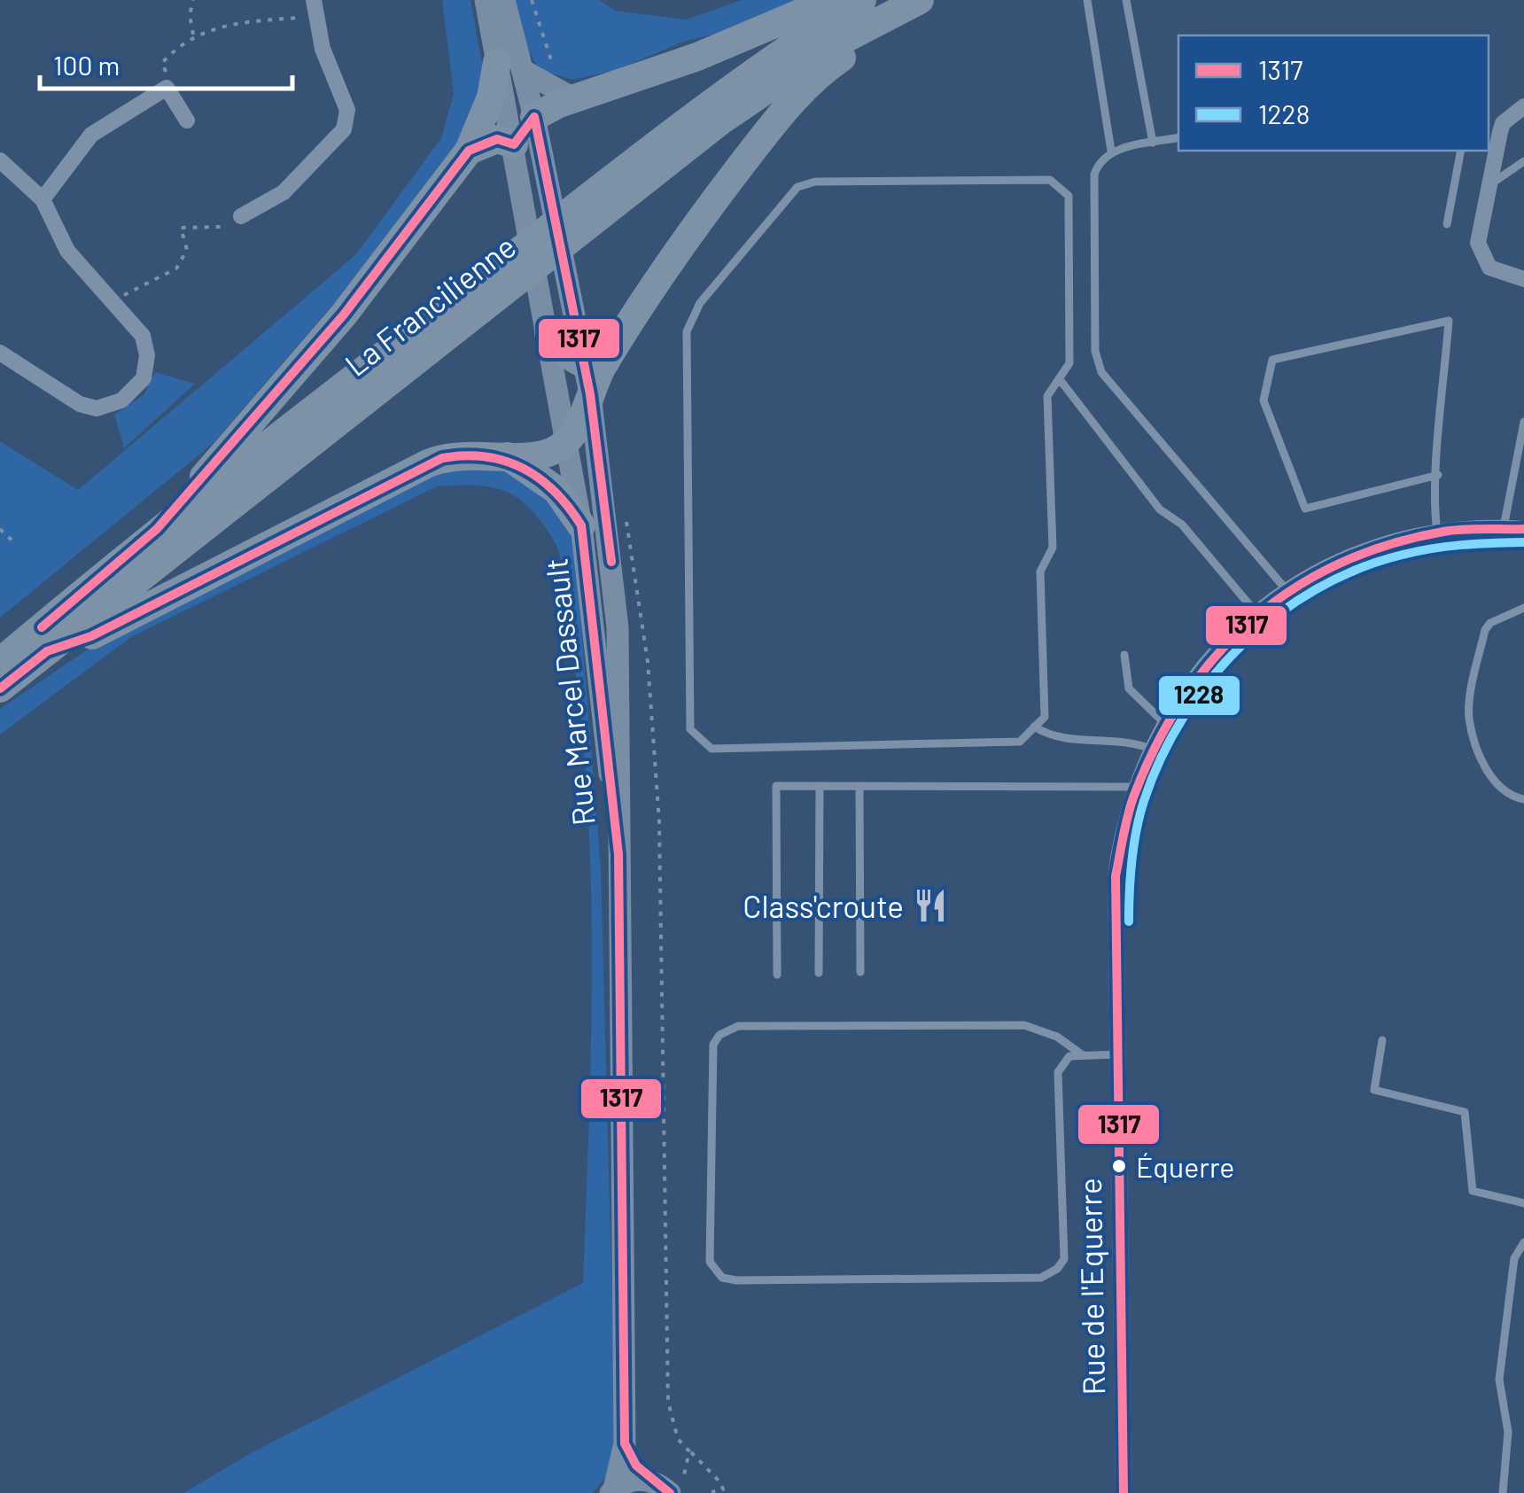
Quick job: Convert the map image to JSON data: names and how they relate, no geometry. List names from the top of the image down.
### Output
{
  "streets": {
    "highway": ["La Francilienne"],
    "street": ["Rue Marcel Dassault", "Rue de l'Equerre"]
  },
  "places": {
    "restaurant": ["Class'croute"],
    "other": ["Équerre"]
  },
  "lines": ["transit line 1317", "transit line 1228"],
  "legend": ["1317", "1228"],
  "scale_bar": "100 m"
}
